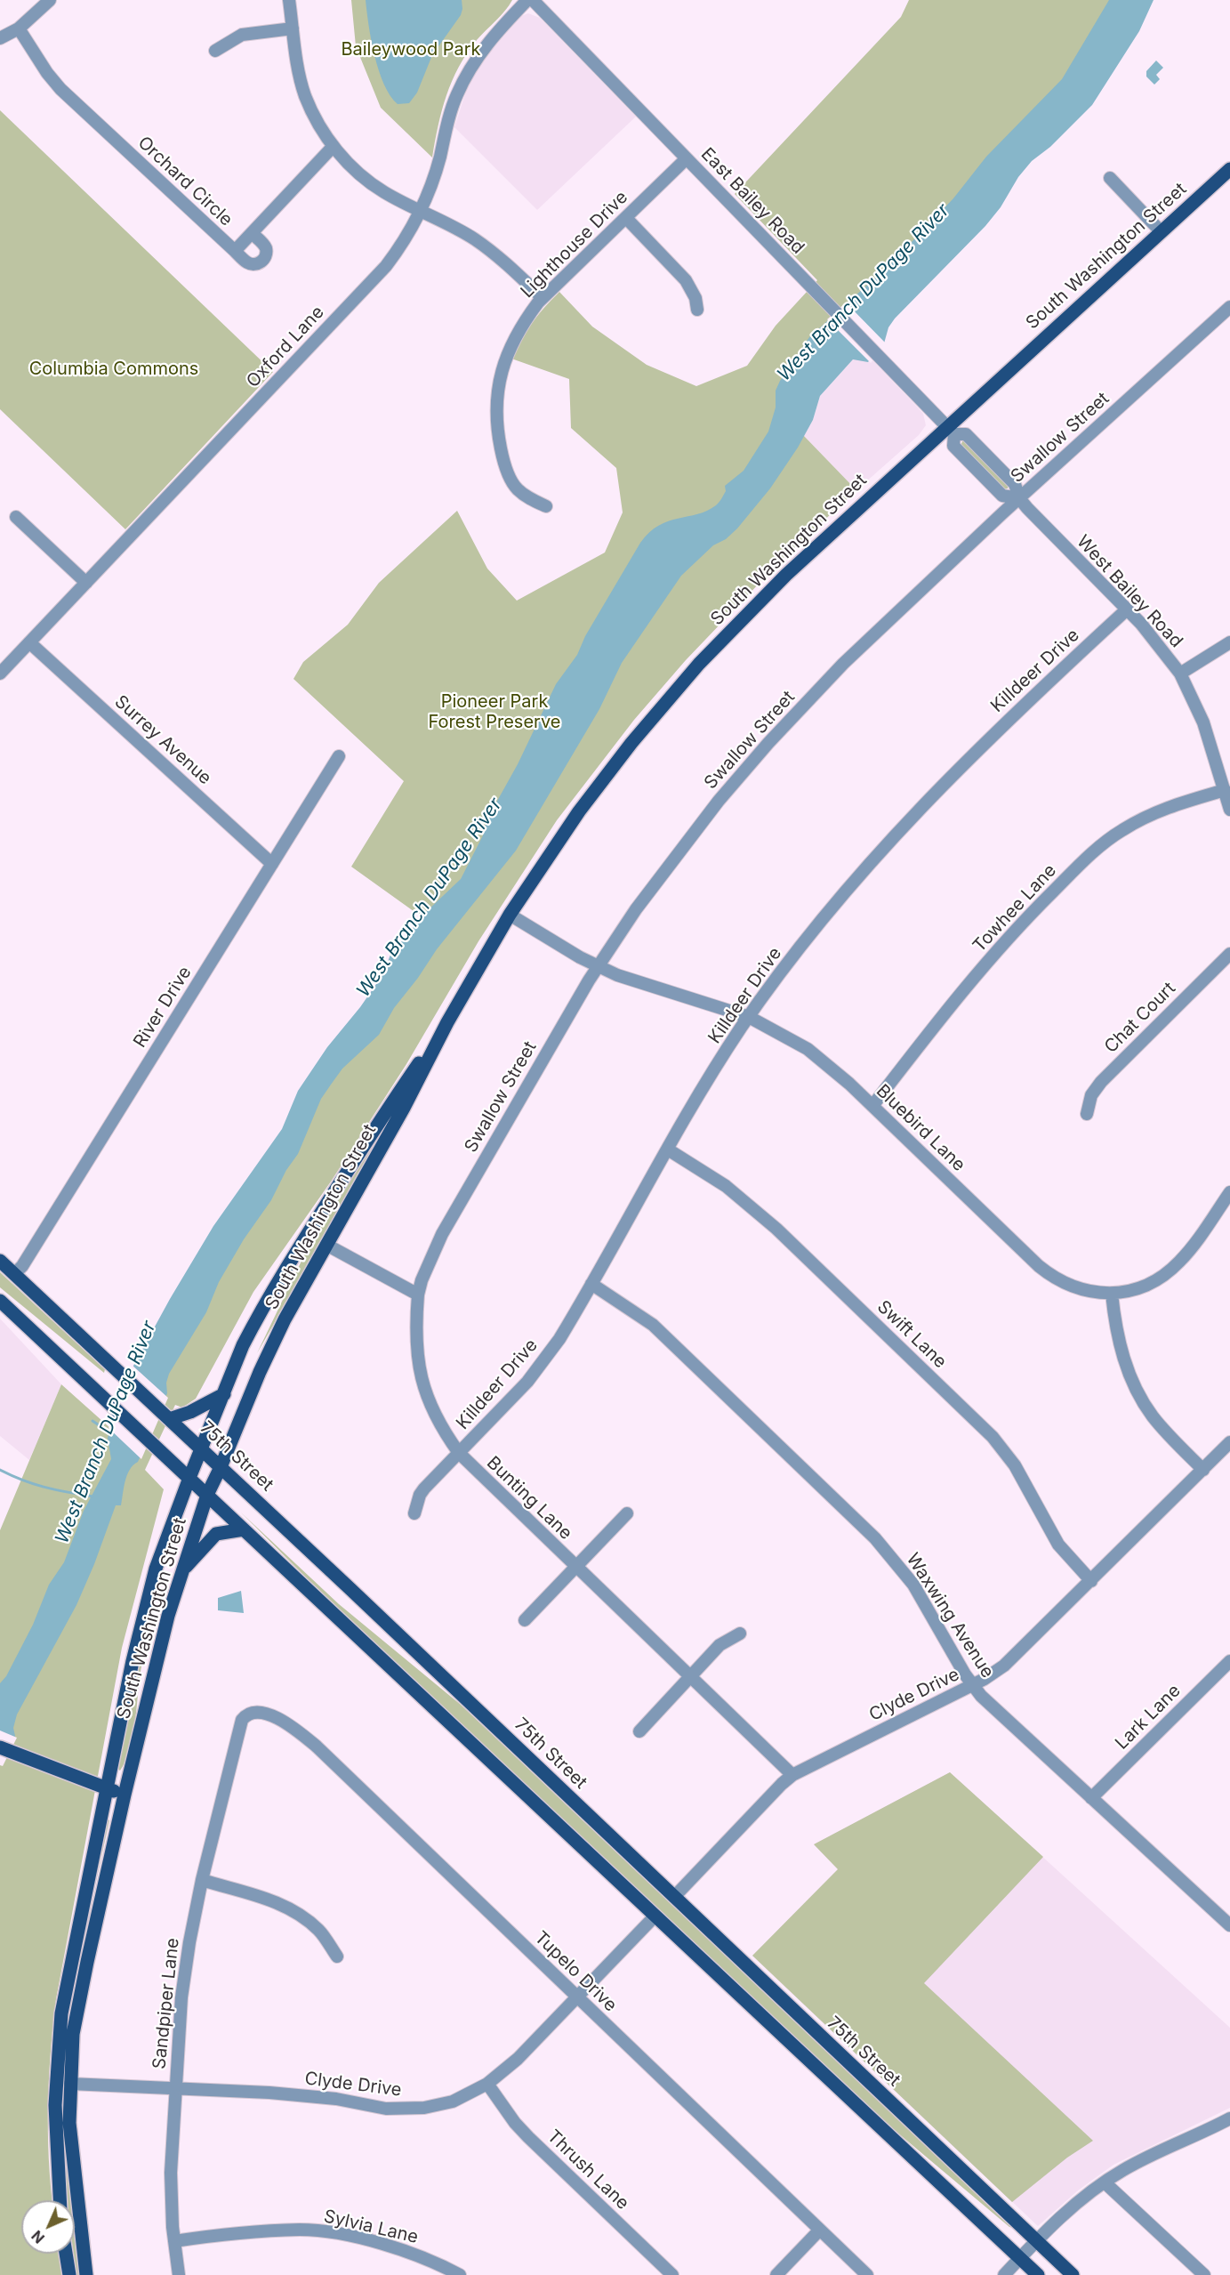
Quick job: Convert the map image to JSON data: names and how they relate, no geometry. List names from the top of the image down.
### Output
{
  "streets": {
    "main road": ["South Washington Street", "75th Street"],
    "street": [
      "Orchard Circle",
      "East Bailey Road",
      "Lighthouse Drive",
      "Oxford Lane",
      "Swallow Street",
      "West Bailey Road",
      "Killdeer Drive",
      "Surrey Avenue",
      "Towhee Lane",
      "River Drive",
      "Chat Court",
      "Bluebird Lane",
      "Swift Lane",
      "Bunting Lane",
      "Waxwing Avenue",
      "Clyde Drive",
      "Lark Lane",
      "Tupelo Drive",
      "Sandpiper Lane",
      "Thrush Lane",
      "Sylvia Lane"
    ]
  },
  "crossings": [
    ["East Bailey Road", "Lighthouse Drive"],
    ["East Bailey Road", "South Washington Street"],
    ["East Bailey Road", "West Bailey Road"],
    ["South Washington Street", "West Bailey Road"],
    ["South Washington Street", "Bluebird Lane"],
    ["South Washington Street", "75th Street"],
    ["South Washington Street", "Clyde Drive"],
    ["Oxford Lane", "Surrey Avenue"],
    ["Swallow Street", "West Bailey Road"],
    ["Swallow Street", "Bluebird Lane"],
    ["Swallow Street", "Bunting Lane"],
    ["West Bailey Road", "Killdeer Drive"],
    ["West Bailey Road", "Towhee Lane"],
    ["Killdeer Drive", "Bluebird Lane"],
    ["Killdeer Drive", "Swift Lane"],
    ["Killdeer Drive", "Bunting Lane"],
    ["Killdeer Drive", "Waxwing Avenue"],
    ["Surrey Avenue", "River Drive"],
    ["Towhee Lane", "Bluebird Lane"],
    ["River Drive", "75th Street"],
    ["Swift Lane", "Clyde Drive"],
    ["75th Street", "Clyde Drive"],
    ["Bunting Lane", "Clyde Drive"],
    ["Waxwing Avenue", "Clyde Drive"],
    ["Waxwing Avenue", "Lark Lane"],
    ["Clyde Drive", "Tupelo Drive"],
    ["Clyde Drive", "Sandpiper Lane"],
    ["Clyde Drive", "Thrush Lane"],
    ["Tupelo Drive", "Sandpiper Lane"],
    ["Sandpiper Lane", "Sylvia Lane"]
  ],
  "water": ["West Branch DuPage River"],
  "parks": ["Baileywood Park", "Columbia Commons", "Pioneer Park Forest Preserve"],
  "north": "bottom left"
}
